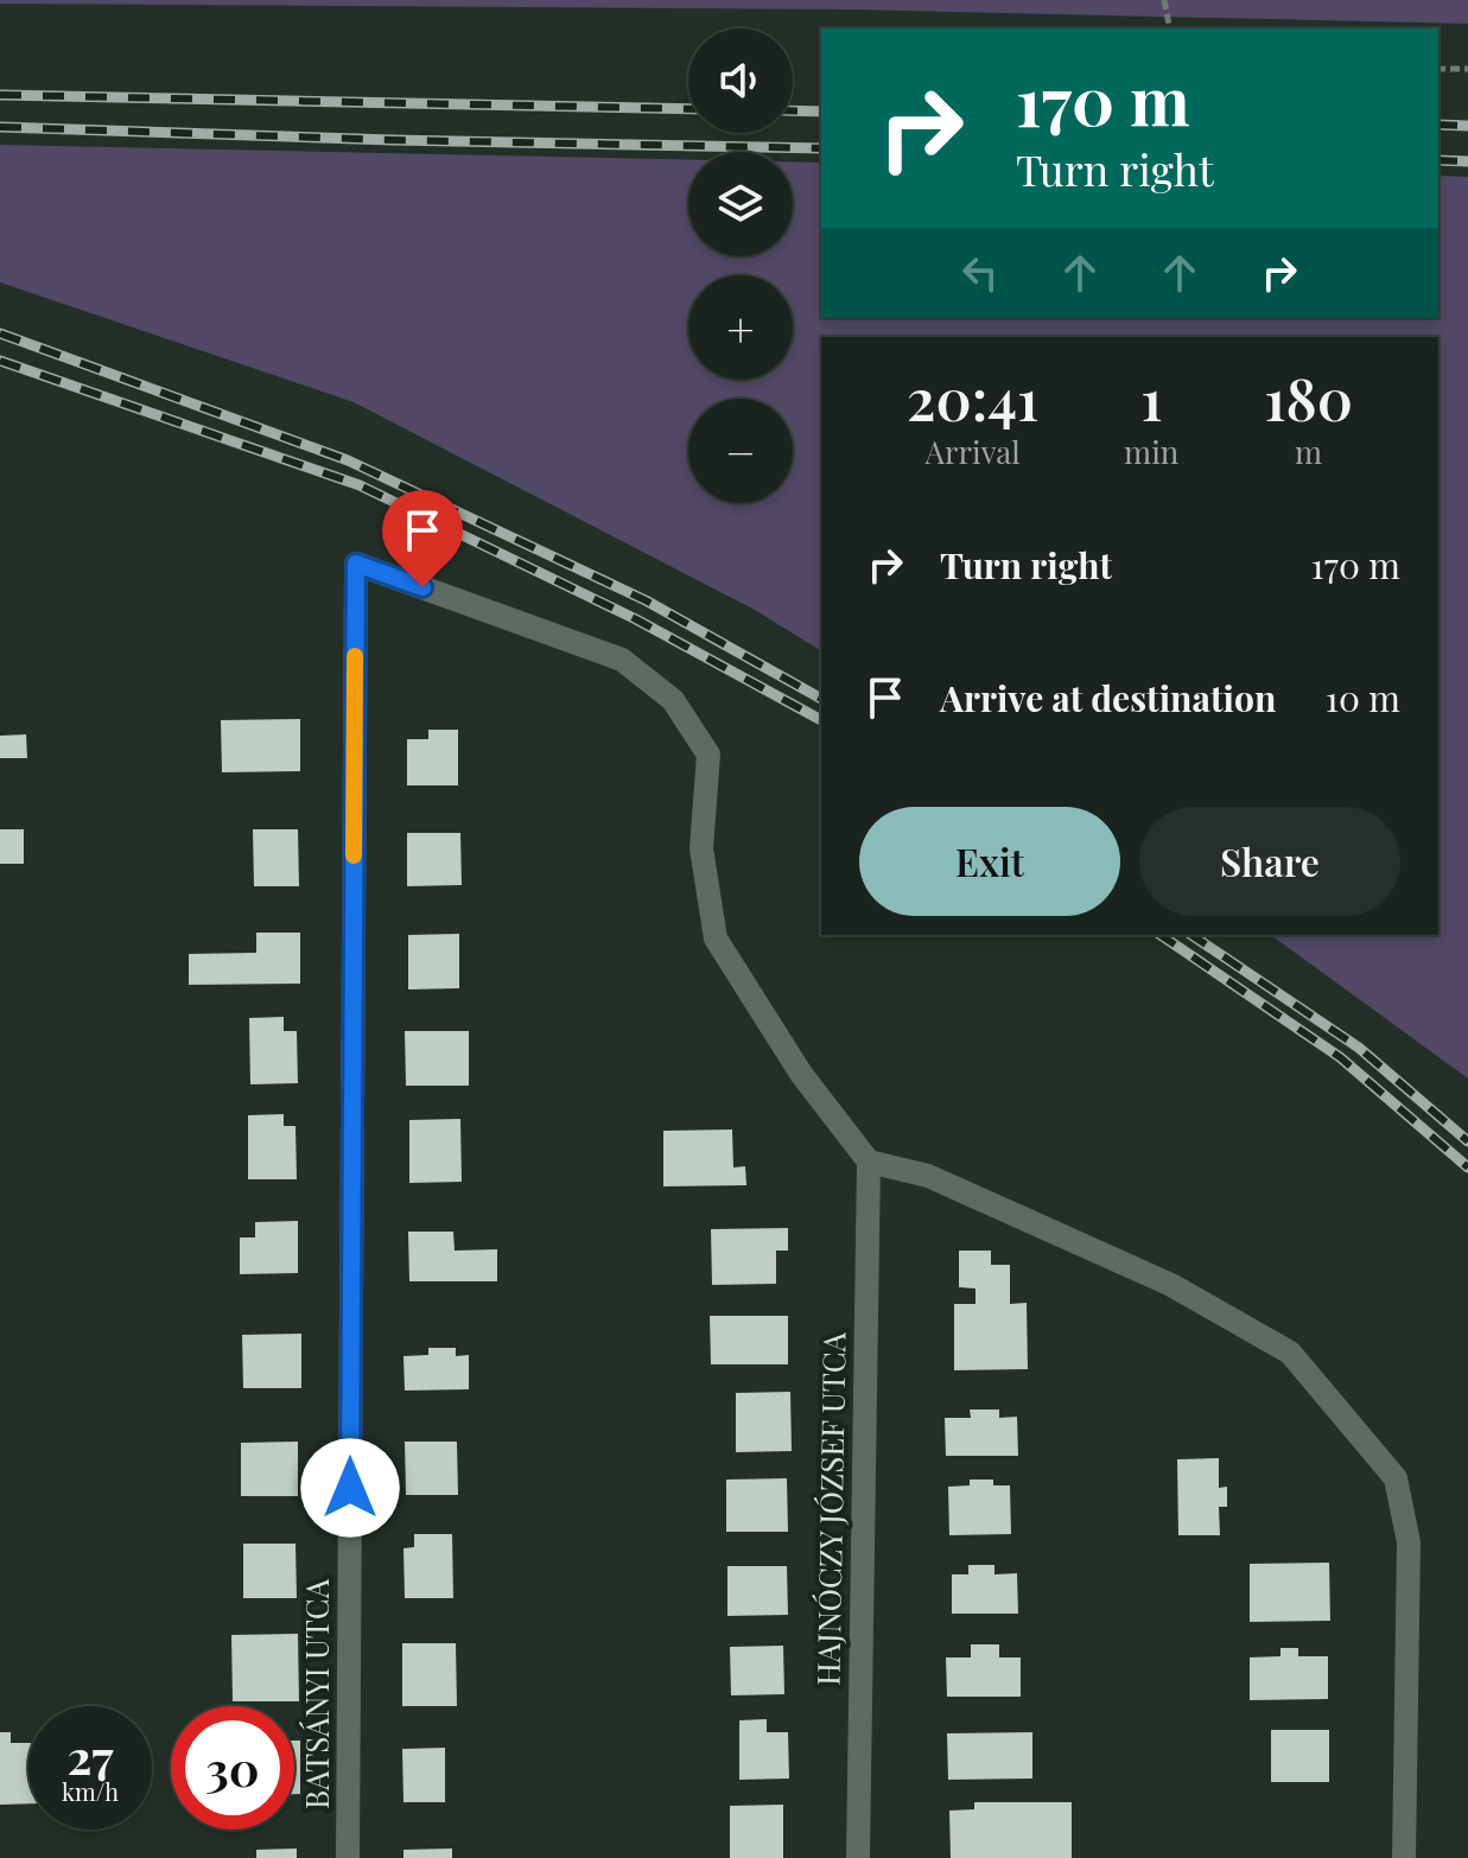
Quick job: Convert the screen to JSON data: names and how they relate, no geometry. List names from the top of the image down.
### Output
{
  "streets": {
    "street": ["HAJNÓCZY JÓZSEF UTCA", "BATSÁNYI UTCA"]
  },
  "crossings": [
    ["HAJNÓCZY JÓZSEF UTCA", "BATSÁNYI UTCA"]
  ],
  "page": {
    "map_buttons": ["+", "−"],
    "turn": ["170 m", "Turn right"],
    "eta": [
      "20:41",
      "Arrival",
      "1",
      "min",
      "180",
      "m"
    ],
    "list": [
      {
        "name": "Turn right",
        "value": "170 m"
      },
      {
        "name": "Arrive at destination",
        "value": "10 m"
      }
    ],
    "buttons": ["Exit", "Share"],
    "speed": "27 km/h",
    "limit": "30"
  }
}
